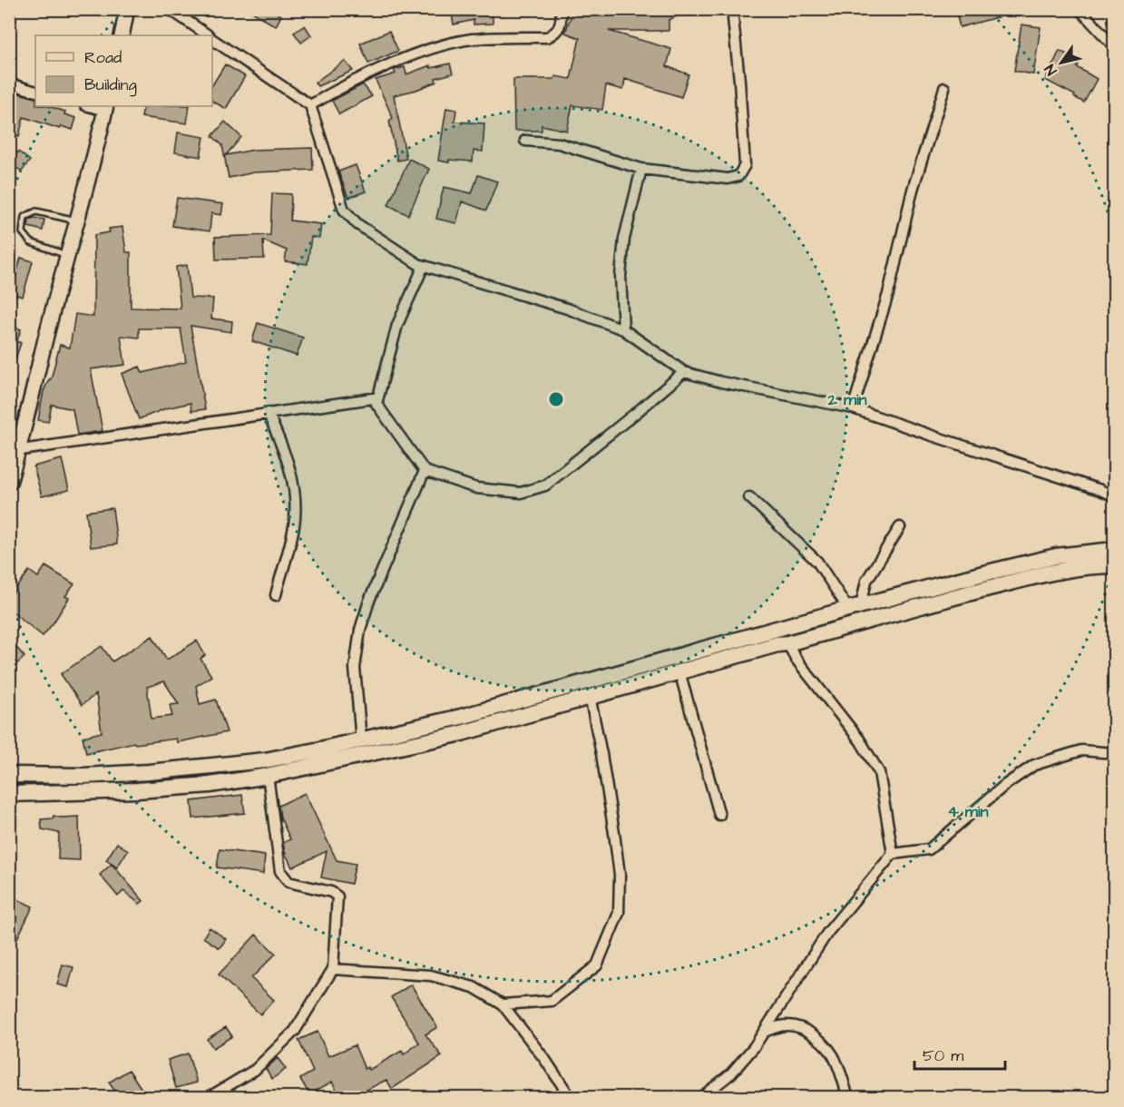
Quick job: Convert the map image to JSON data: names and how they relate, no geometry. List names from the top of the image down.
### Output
{
  "legend": ["Road", "Building"],
  "scale_bar": "50 m",
  "north": "bottom left",
  "rings": ["2 min", "4 min"]
}
